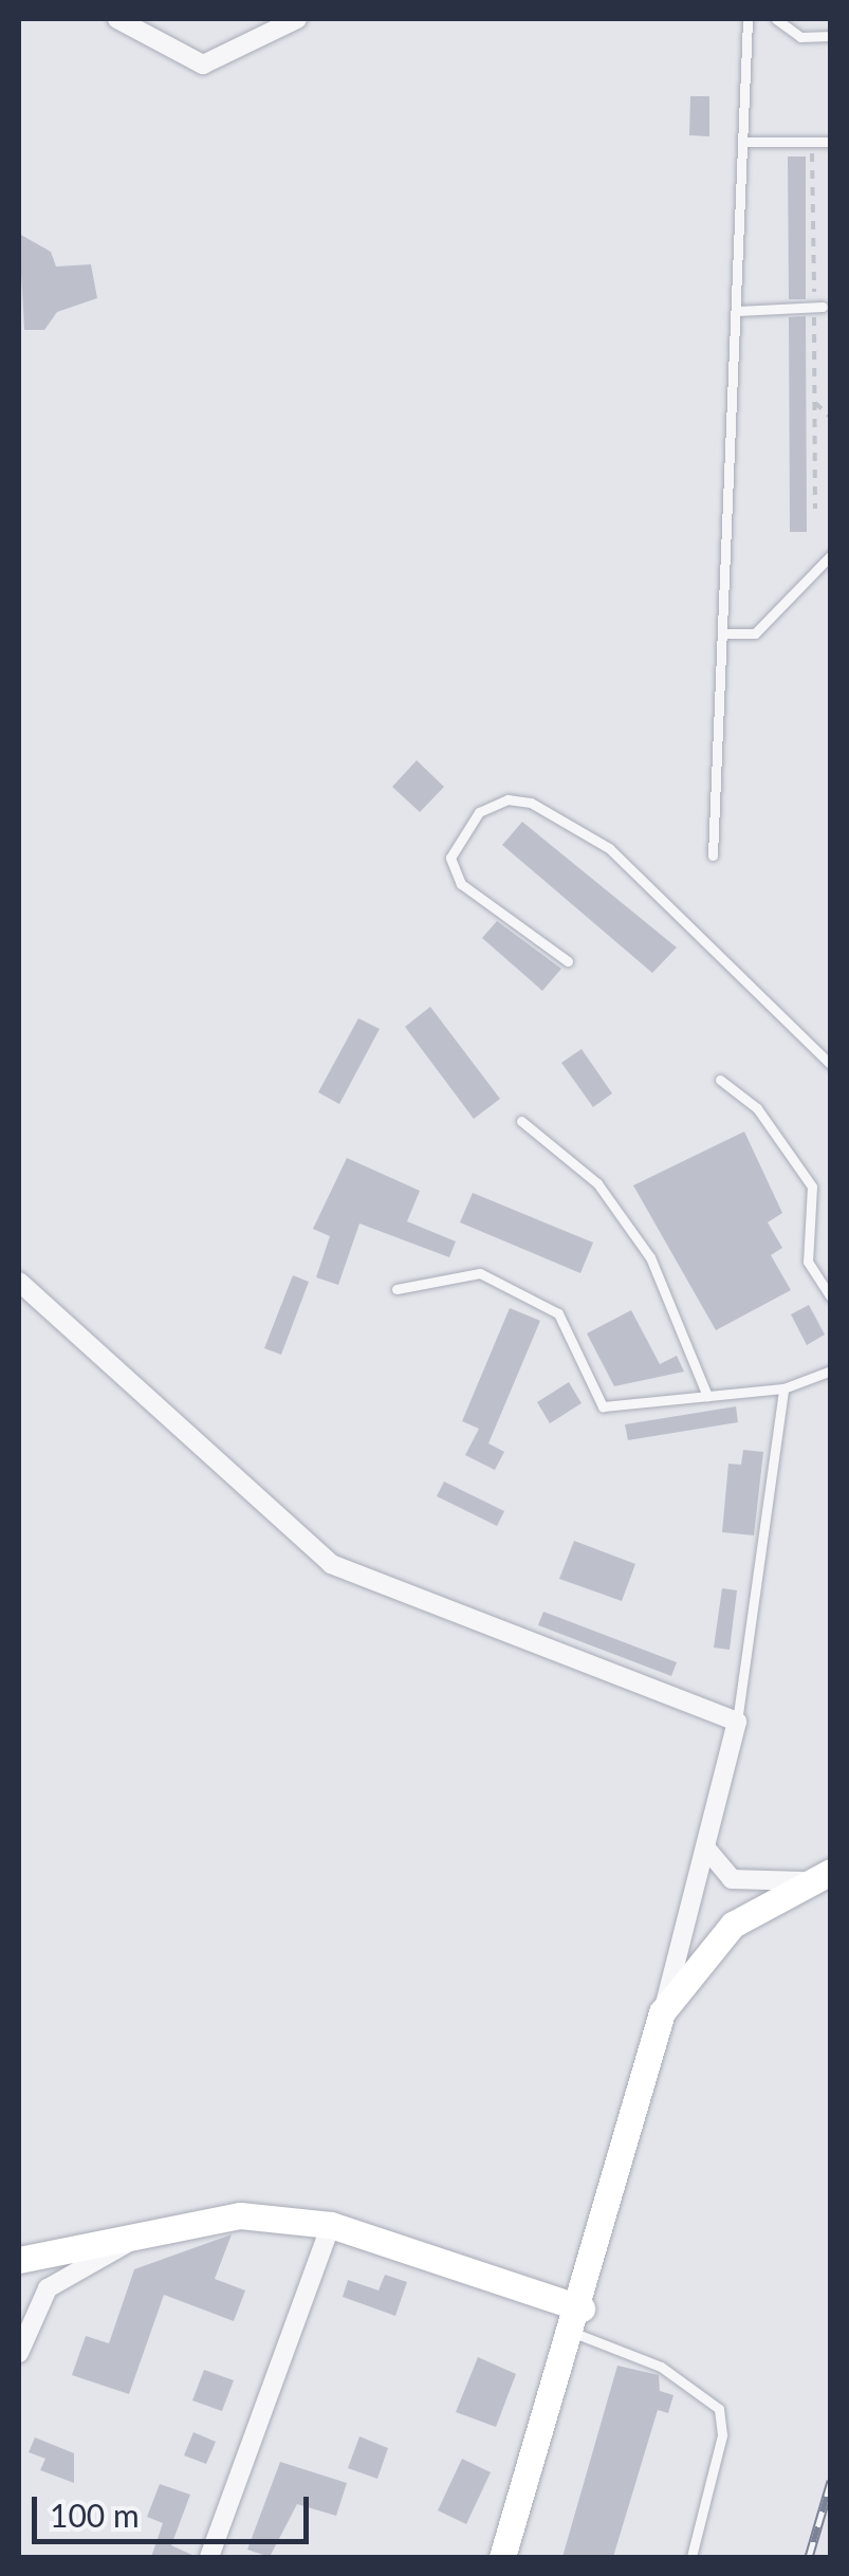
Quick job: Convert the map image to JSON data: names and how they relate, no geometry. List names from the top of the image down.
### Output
{
  "scale_bar": "100 m"
}
